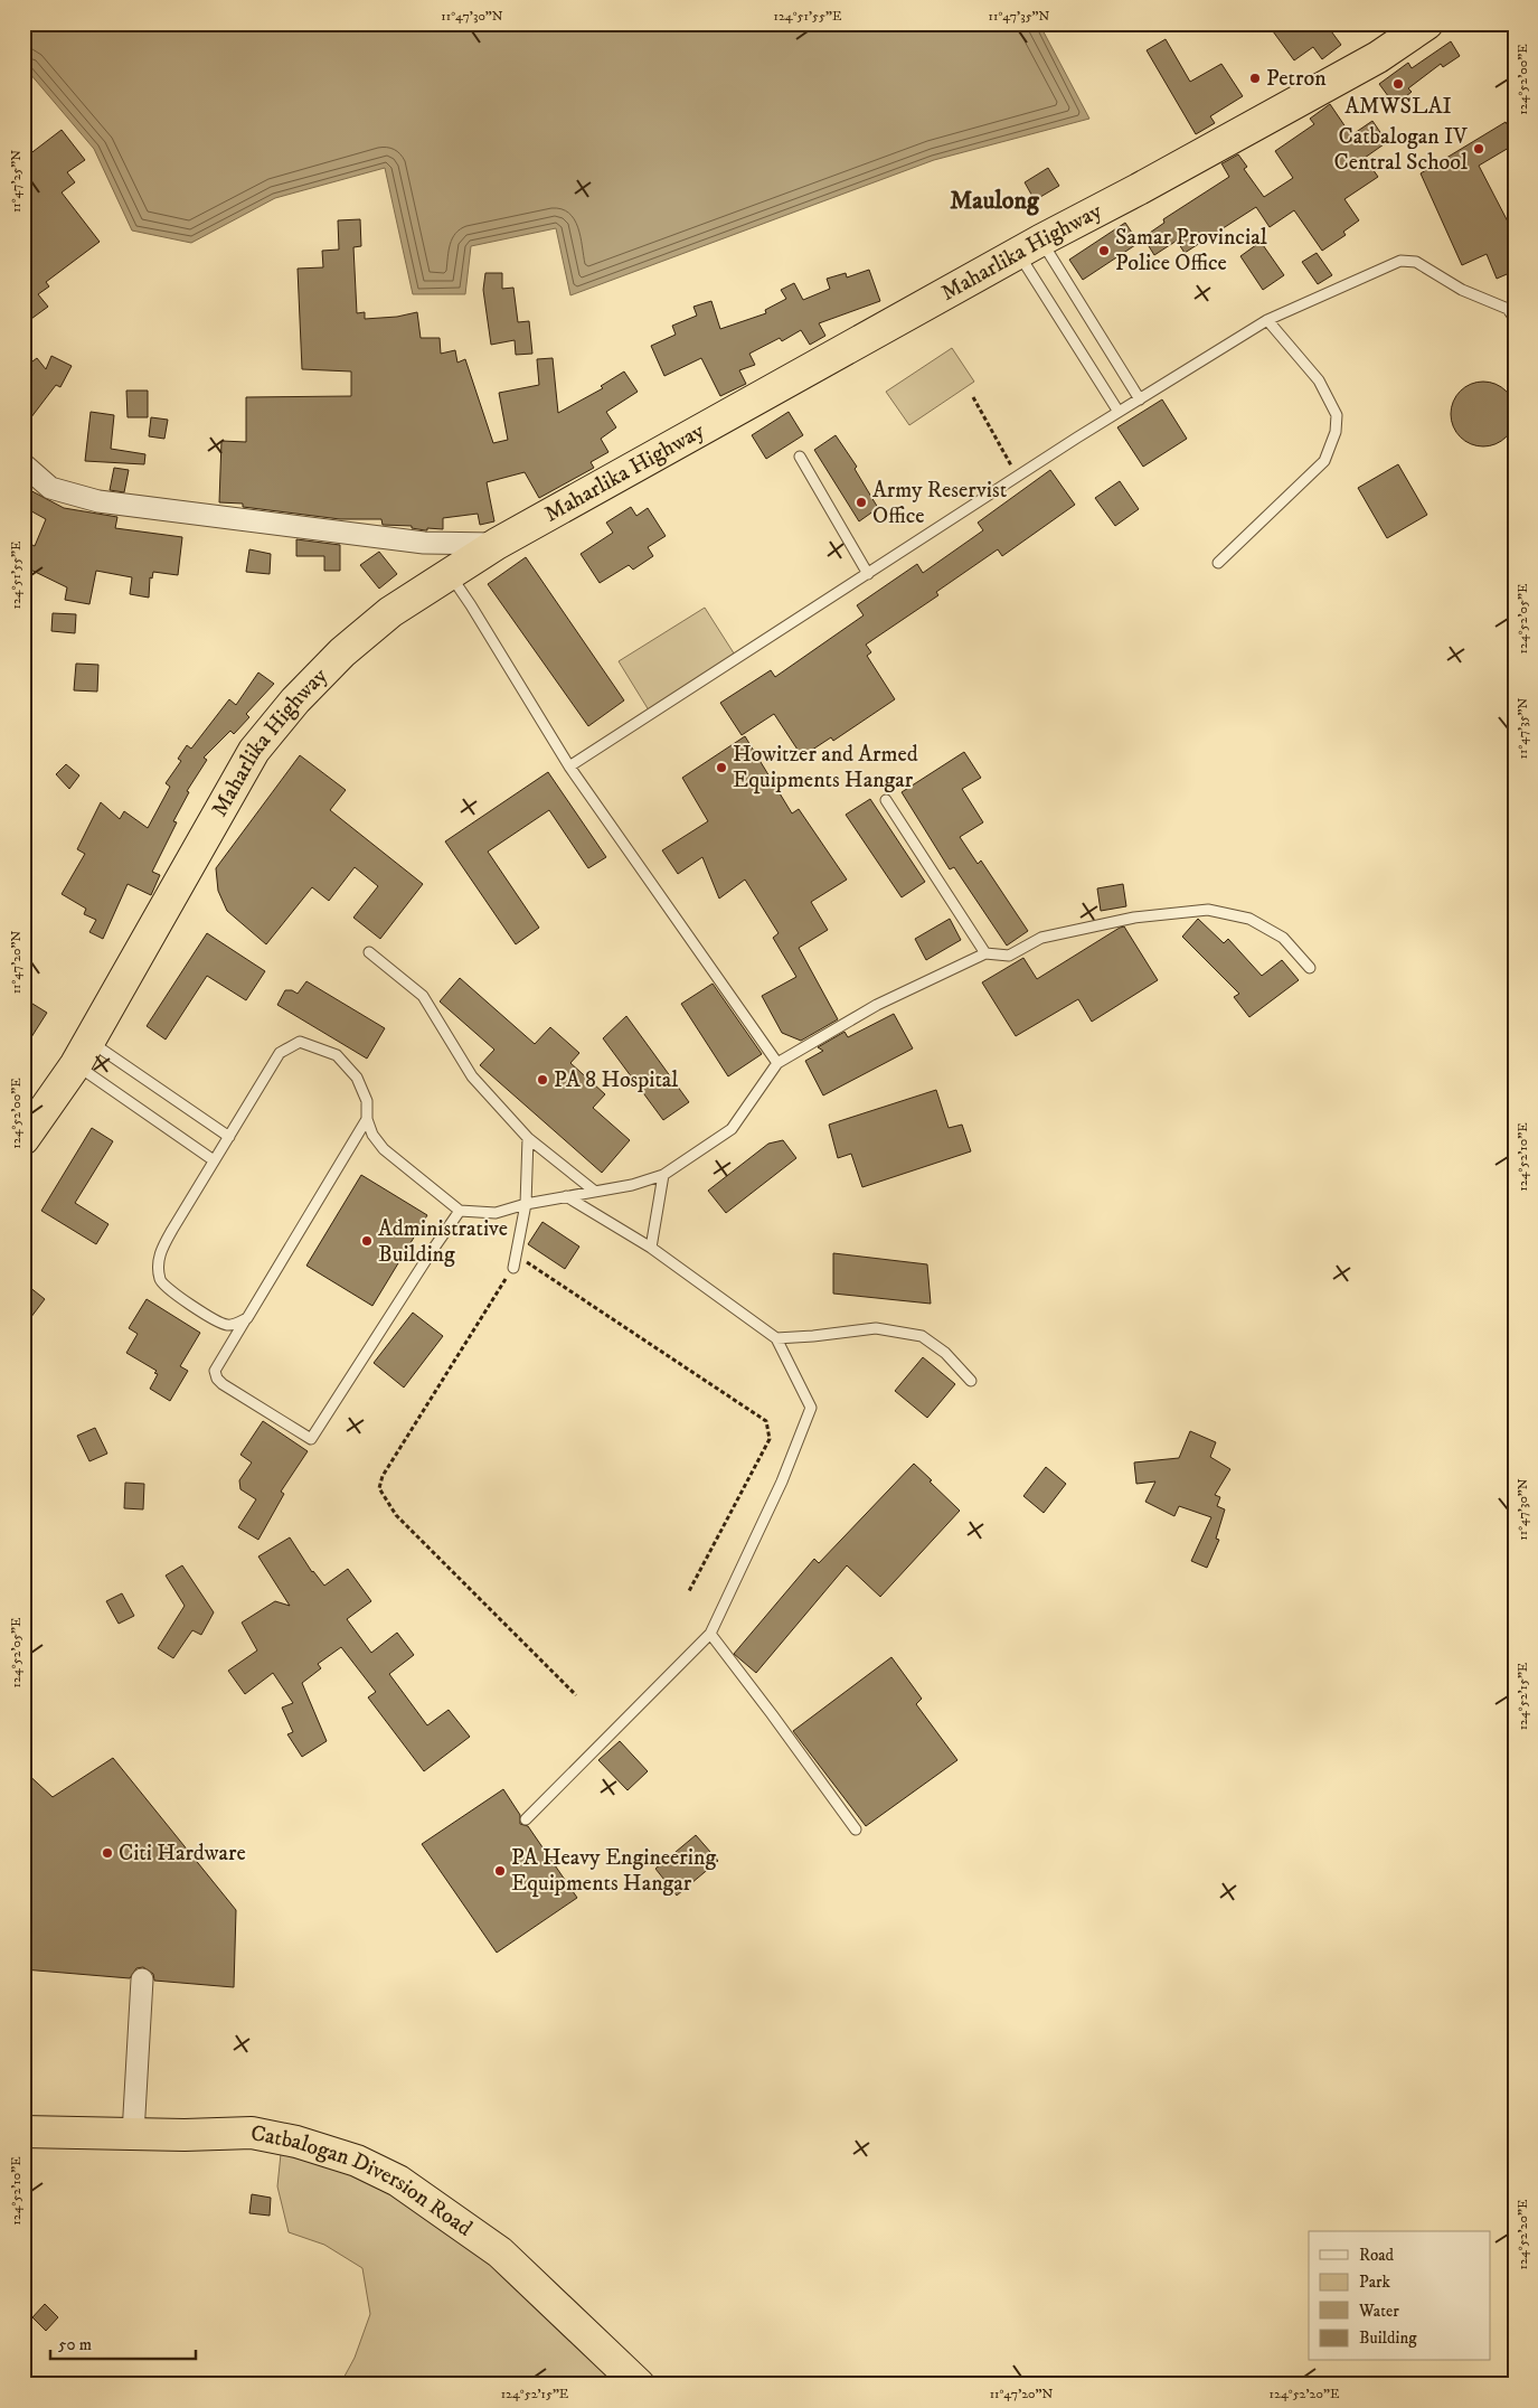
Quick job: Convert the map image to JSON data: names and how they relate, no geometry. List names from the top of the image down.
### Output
{
  "streets": {
    "highway": ["Maharlika Highway", "Catbalogan Diversion Road"]
  },
  "districts": ["Maulong"],
  "places": [
    "Petron",
    "AMWSLAI",
    "Catbalogan IV Central School",
    "Samar Provincial Police Office",
    "Army Reservist Office",
    "Howitzer and Armed Equipments Hangar",
    "PA 8 Hospital",
    "Administrative Building",
    "Citi Hardware",
    "PA Heavy Engineering Equipments Hangar"
  ],
  "legend": [
    "Road",
    "Park",
    "Water",
    "Building"
  ],
  "scale_bar": "50 m",
  "coordinates": [
    "11°47'30\"N",
    "124°51'55\"E",
    "11°47'35\"N",
    "124°52'00\"E",
    "11°47'25\"N",
    "124°52'05\"E",
    "11°47'20\"N",
    "124°52'10\"E",
    "124°52'15\"E",
    "124°52'20\"E"
  ]
}
